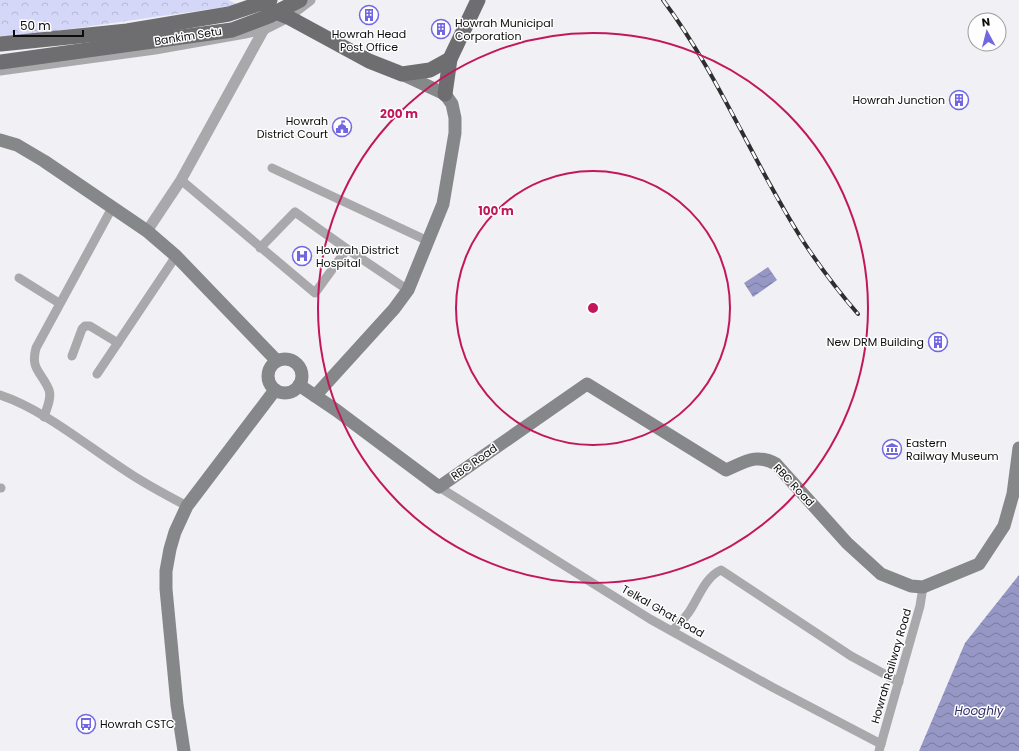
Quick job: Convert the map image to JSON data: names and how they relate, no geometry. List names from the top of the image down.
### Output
{
  "streets": {
    "main road": ["Bankim Setu", "RBC Road"],
    "street": ["Telkal Ghat Road", "Howrah Railway Road"]
  },
  "crossings": [
    ["RBC Road", "Telkal Ghat Road"],
    ["RBC Road", "Howrah Railway Road"],
    ["Telkal Ghat Road", "Howrah Railway Road"]
  ],
  "water": ["Hooghly"],
  "places": {
    "building": [
      "Howrah Head Post Office",
      "Howrah Municipal Corporation",
      "Howrah Junction",
      "New DRM Building"
    ],
    "public building": ["Howrah District Court"],
    "hospital": ["Howrah District Hospital"],
    "museum": ["Eastern Railway Museum"],
    "bus stop": ["Howrah CSTC"]
  },
  "scale_bar": "50 m",
  "north": "top",
  "rings": ["200 m", "100 m"]
}
